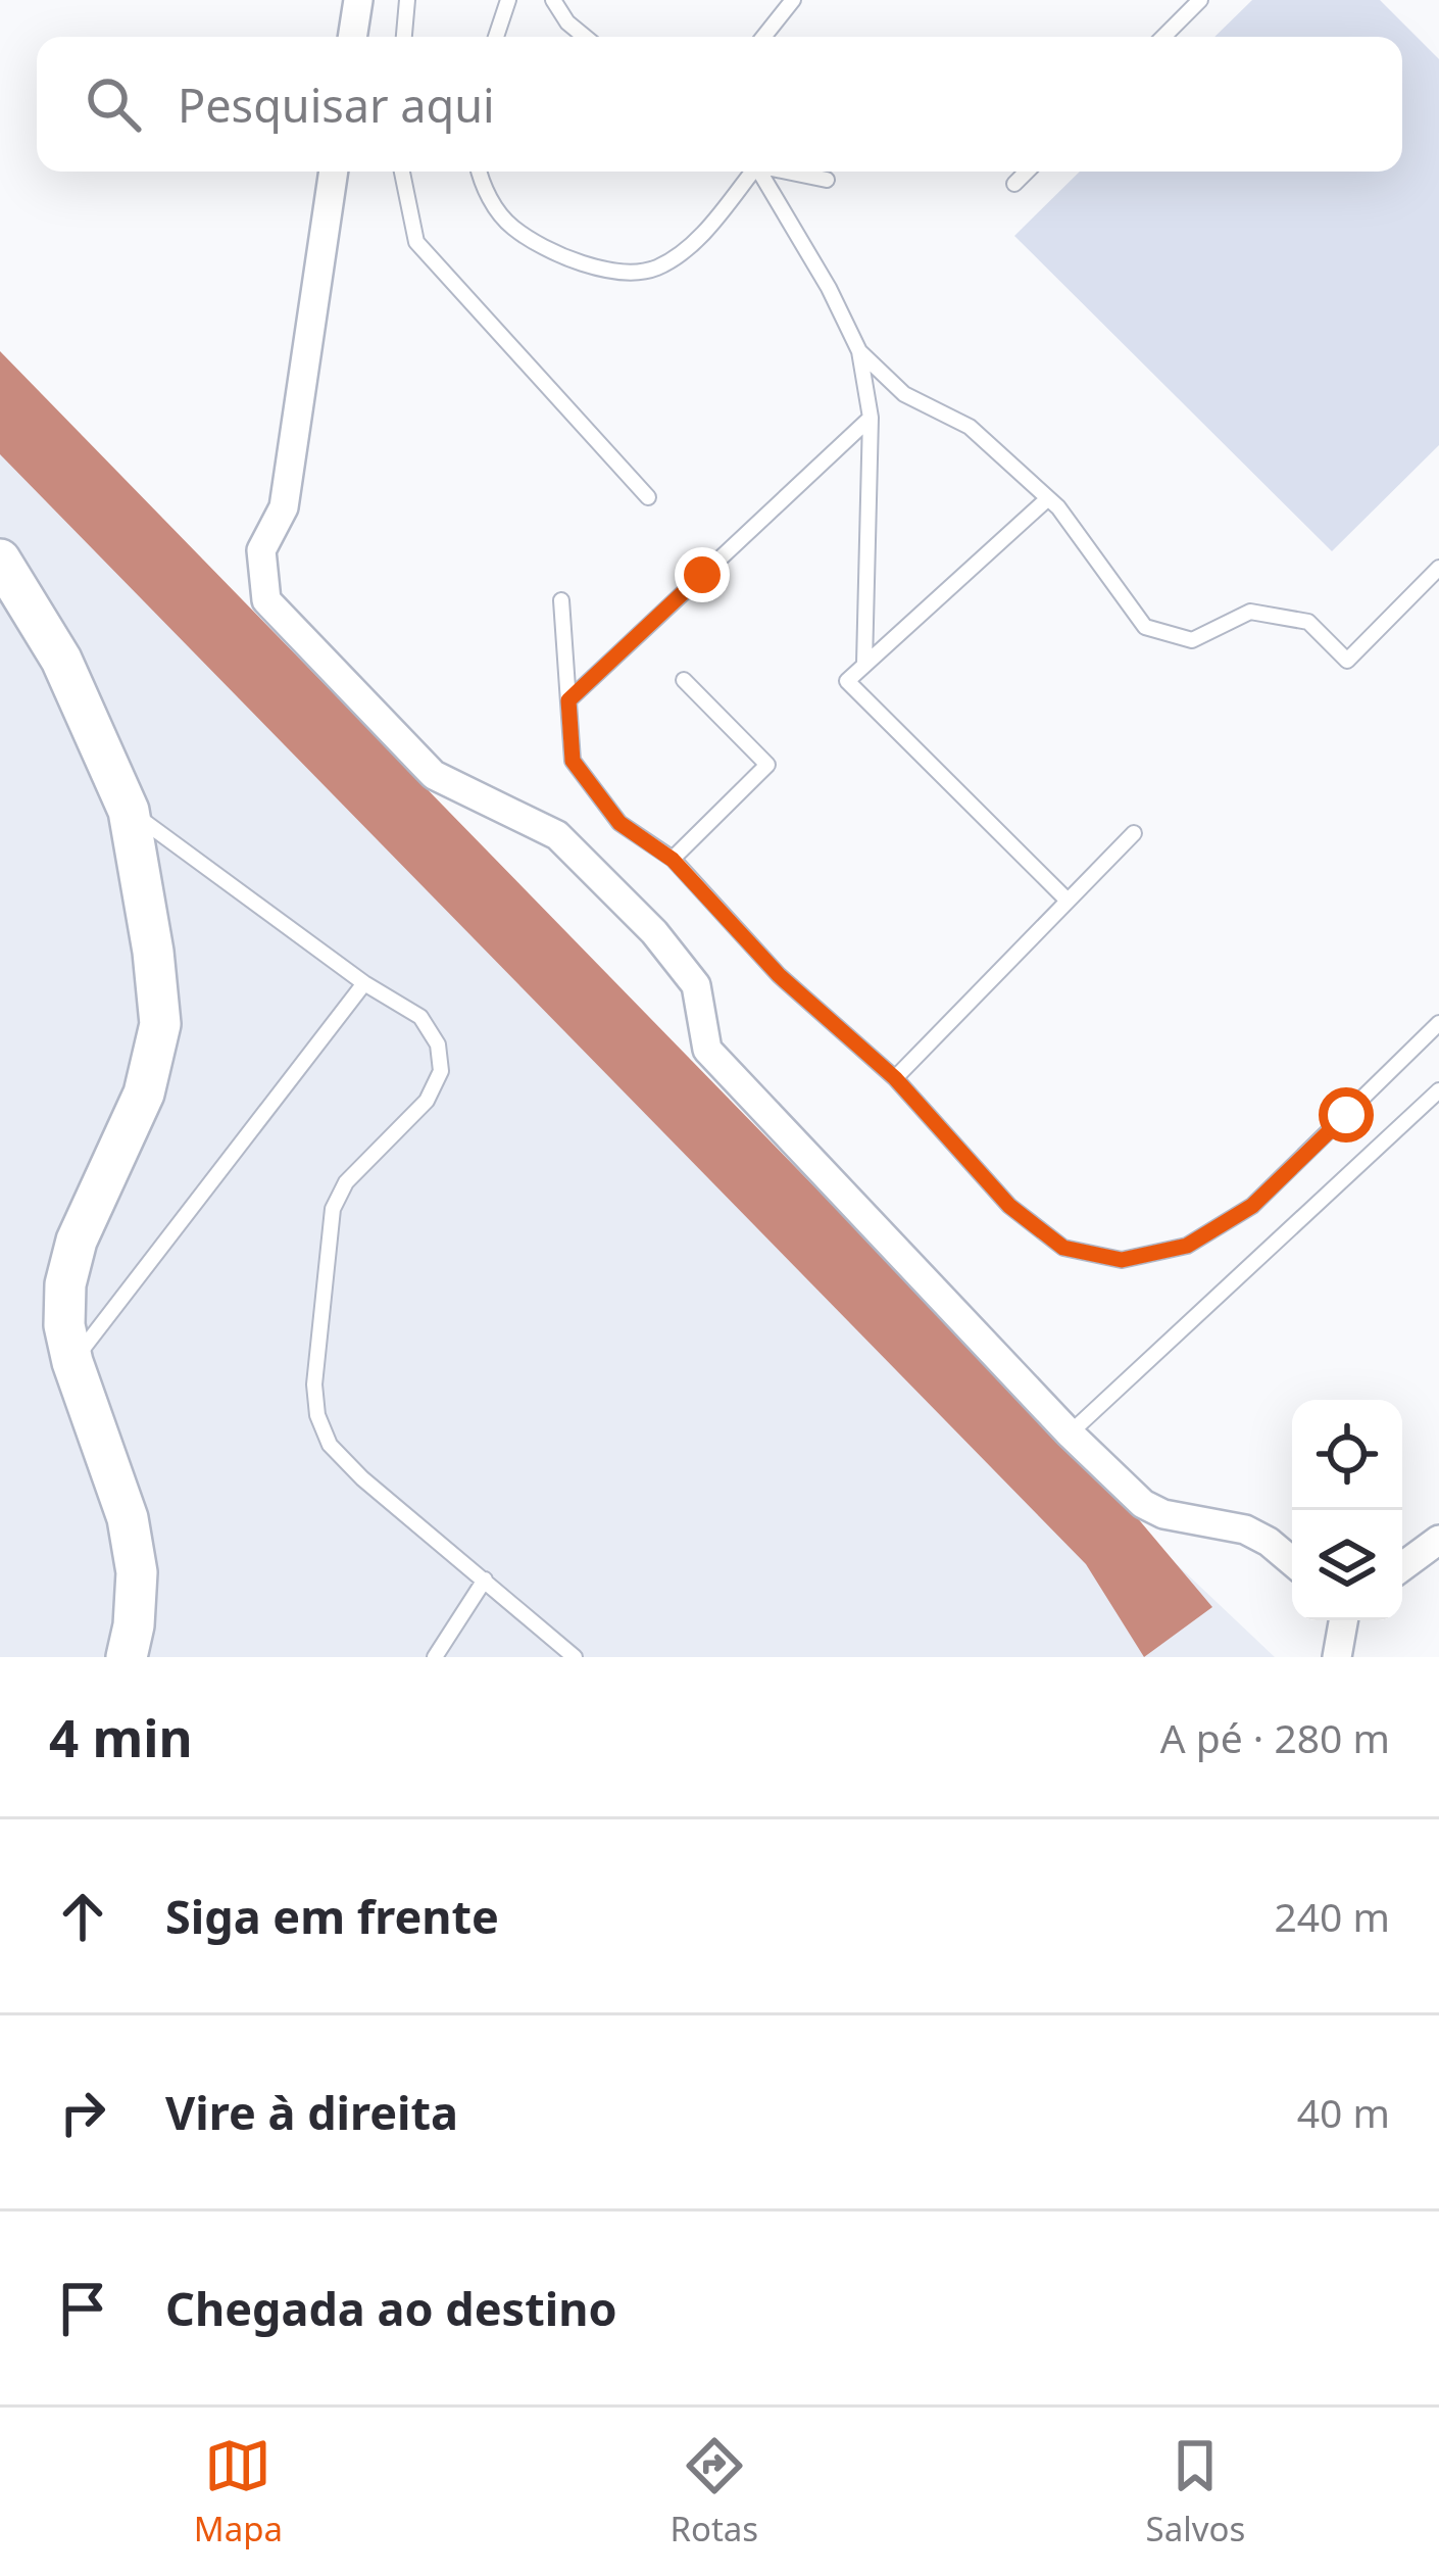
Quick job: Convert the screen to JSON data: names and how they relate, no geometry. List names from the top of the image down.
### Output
{
  "page": {
    "search": "Pesquisar aqui",
    "heading": ["4 min", "A pé · 280 m"],
    "list": [
      ["Siga em frente", "240 m"],
      ["Vire à direita", "40 m"],
      "Chegada ao destino"
    ],
    "nav": ["Mapa", "Rotas", "Salvos"]
  }
}
